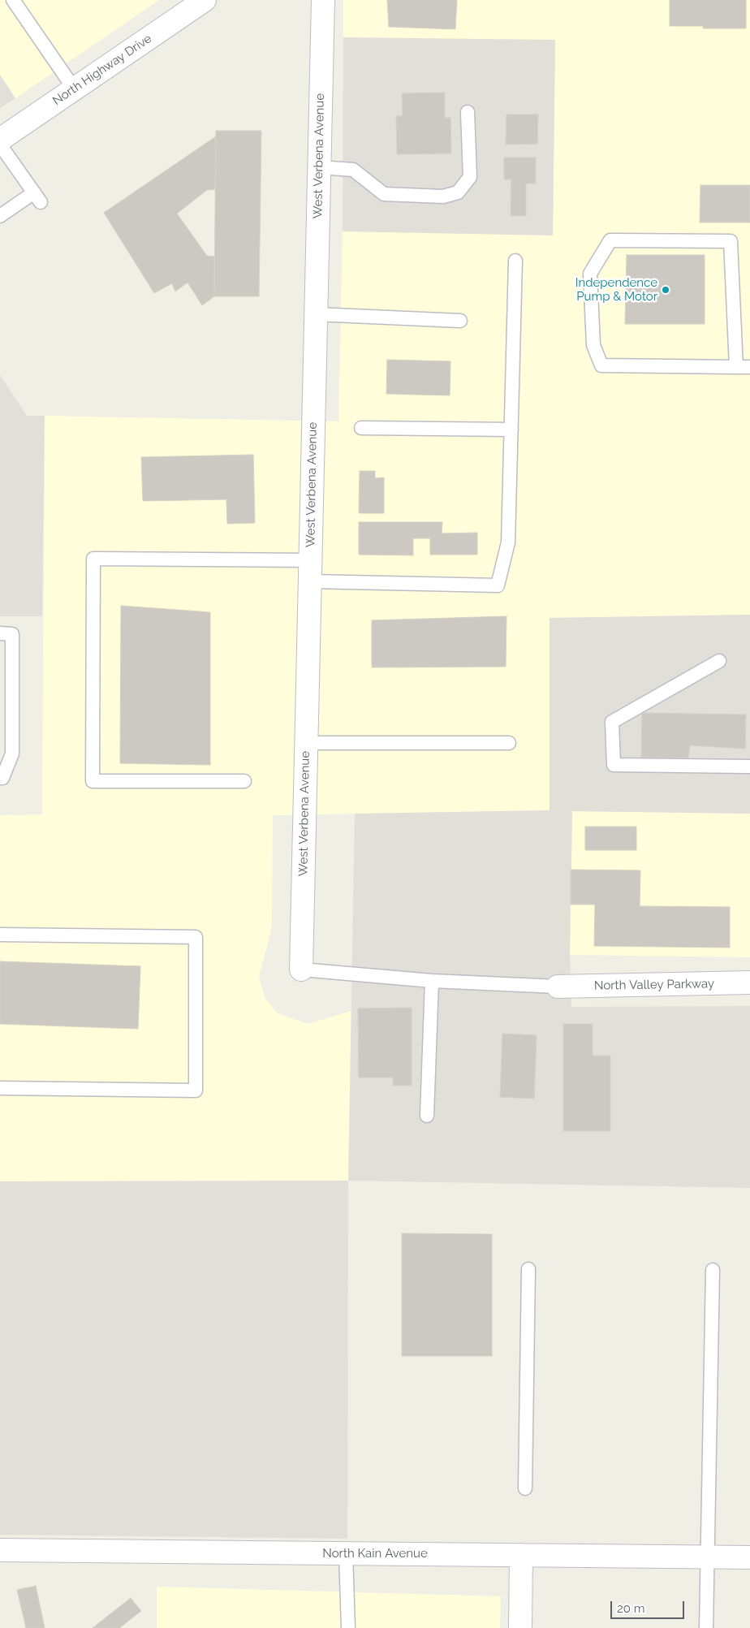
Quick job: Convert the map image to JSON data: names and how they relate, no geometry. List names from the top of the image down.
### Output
{
  "streets": {
    "street": [
      "North Highway Drive",
      "West Verbena Avenue",
      "North Valley Parkway",
      "North Kain Avenue"
    ]
  },
  "places": ["Independence Pump & Motor"],
  "scale_bar": "20 m"
}
